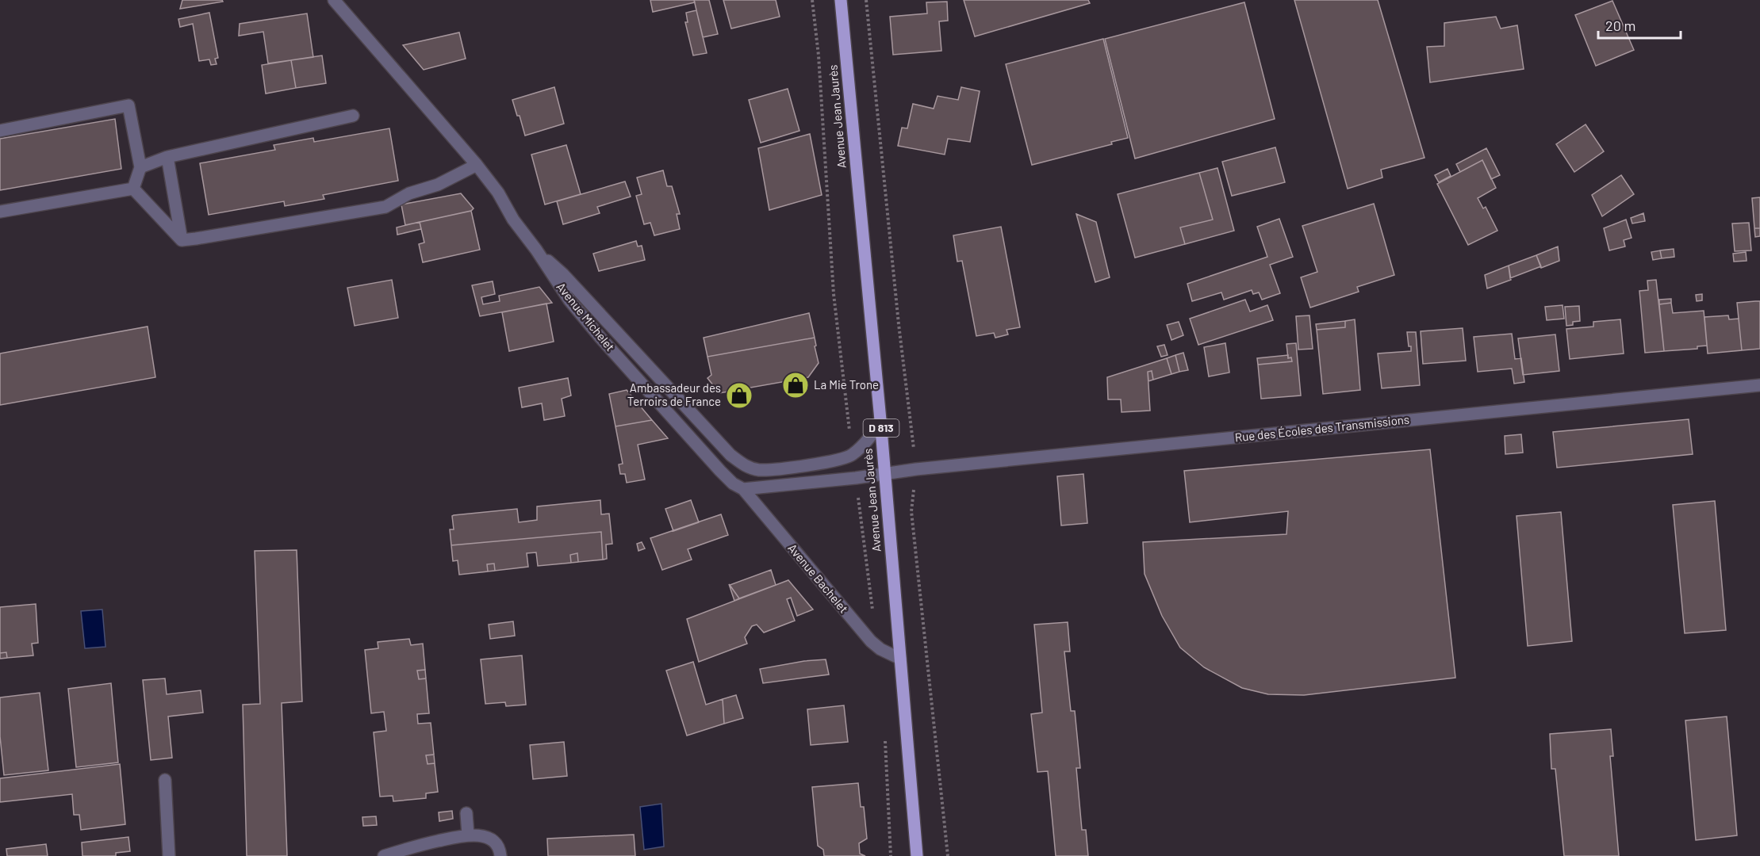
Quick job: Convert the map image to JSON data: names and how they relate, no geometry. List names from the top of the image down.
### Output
{
  "streets": {
    "main road": ["Avenue Jean Jaurès", "D 813"],
    "street": ["Avenue Michelet", "Rue des Écoles des Transmissions", "Avenue Bachelet"]
  },
  "crossings": [
    ["Avenue Jean Jaurès", "Rue des Écoles des Transmissions"],
    ["Avenue Jean Jaurès", "Avenue Bachelet"],
    ["Avenue Michelet", "Avenue Bachelet"]
  ],
  "places": {
    "shop": ["La Mie Trone", "Ambassadeur des Terroirs de France"]
  },
  "scale_bar": "20 m"
}
